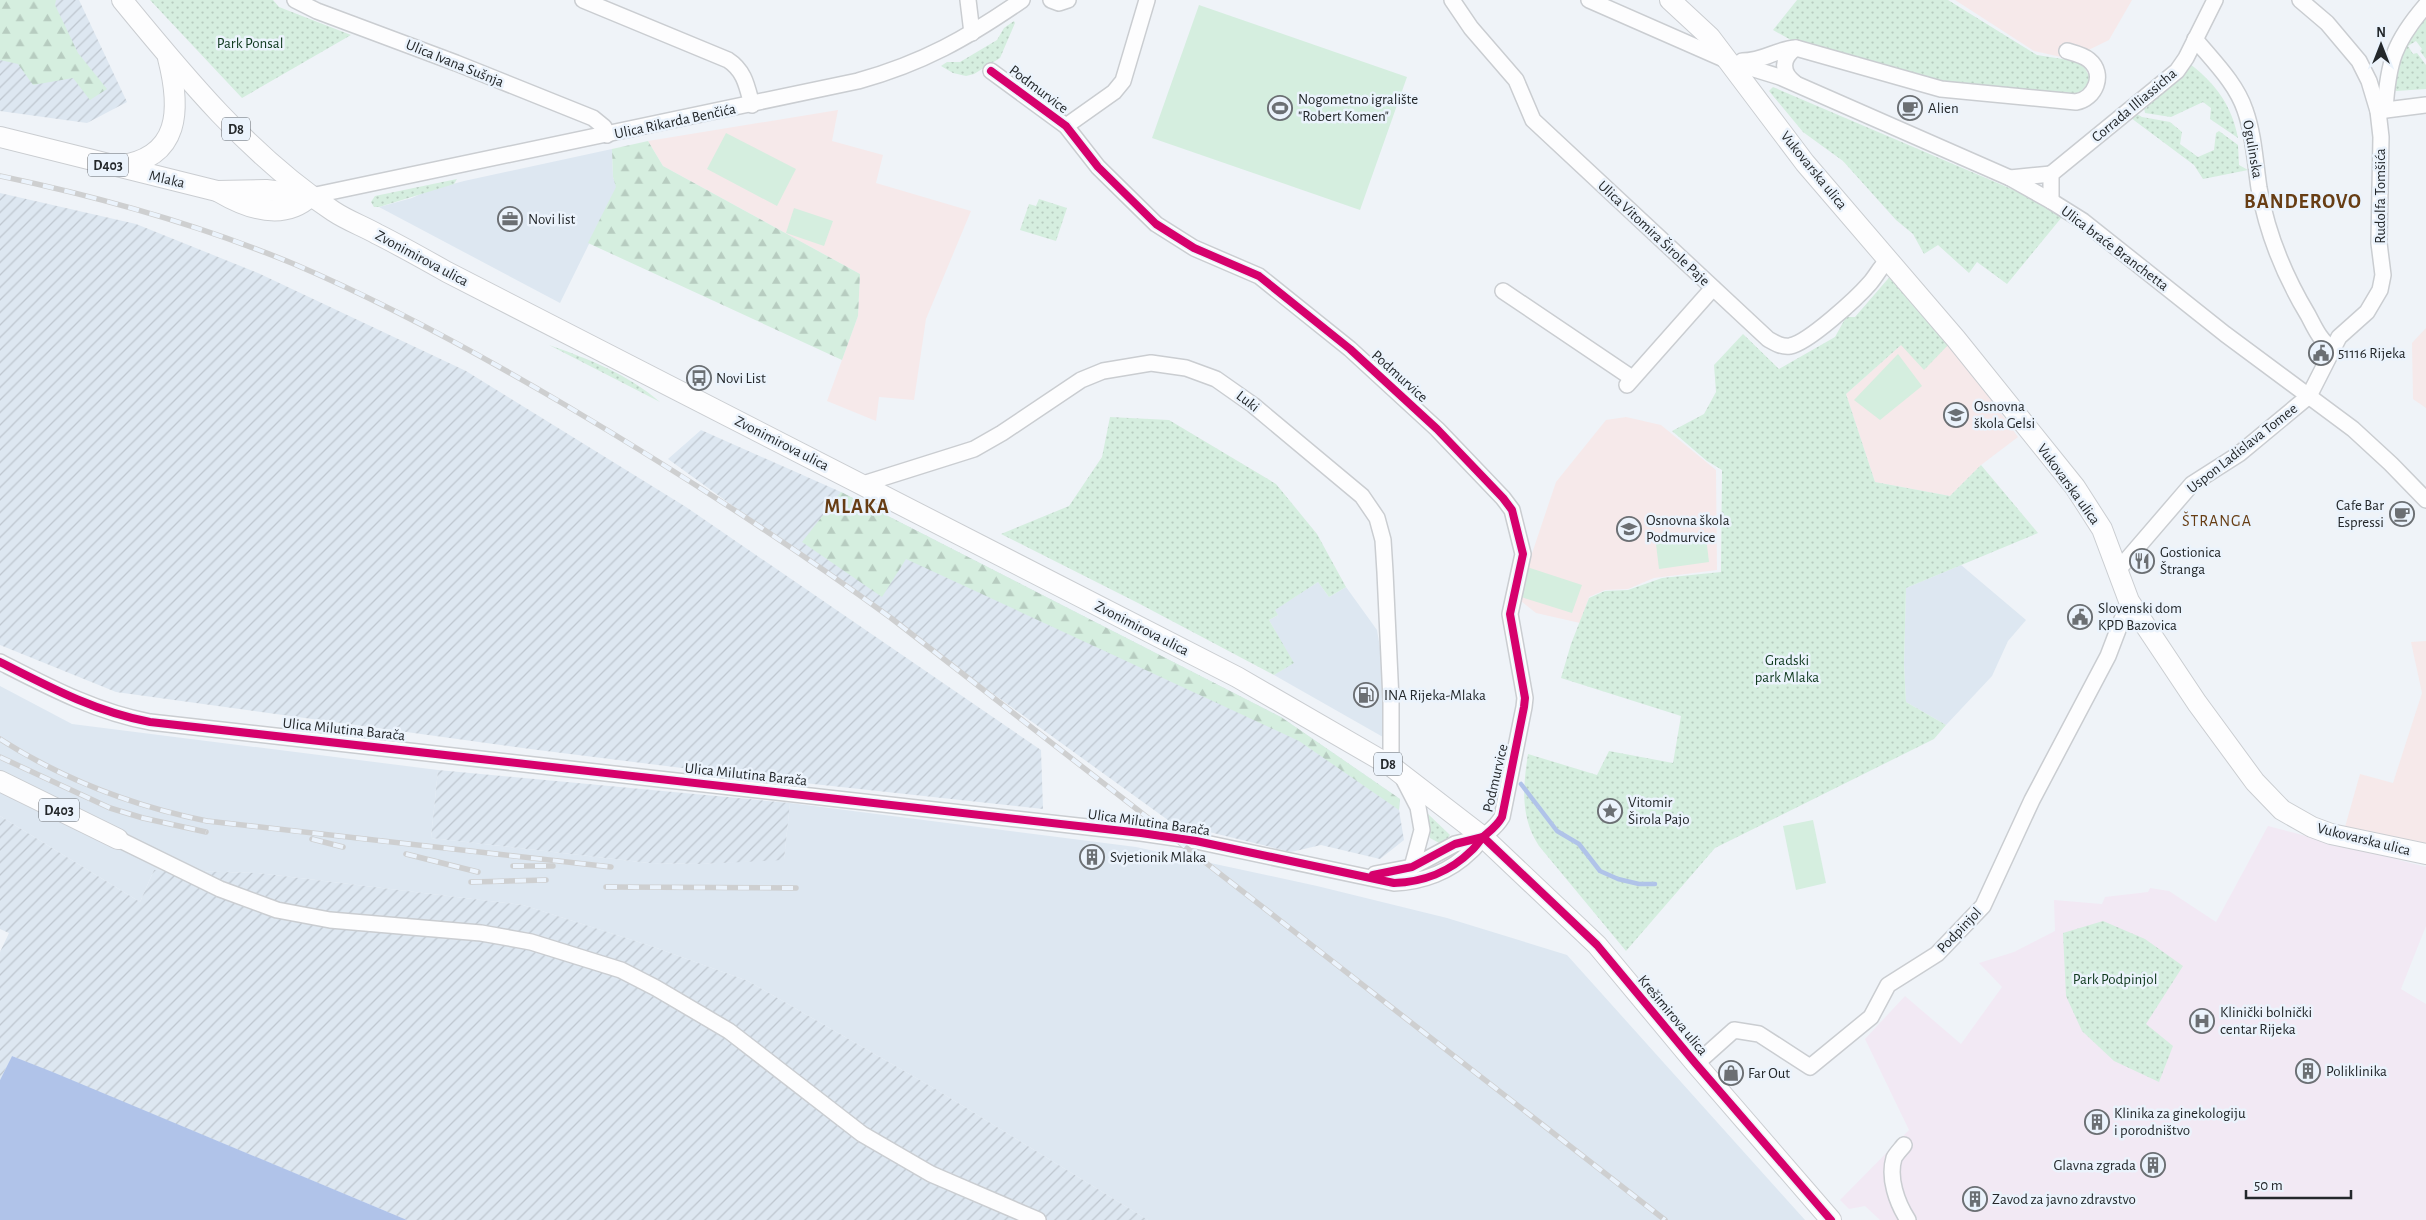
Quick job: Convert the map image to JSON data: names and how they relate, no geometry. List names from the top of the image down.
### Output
{
  "streets": {
    "main road": [
      "D8",
      "D403",
      "Vukovarska ulica",
      "Mlaka",
      "Zvonimirova ulica",
      "Krešimirova ulica"
    ],
    "street": [
      "Ulica Ivana Sušnja",
      "Podmurvice",
      "Corrada Illiassicha",
      "Ulica Rikarda Benčića",
      "Ogulinska",
      "Rudolfa Tomšića",
      "Ulica Vitomira Širole Paje",
      "Ulica braće Branchetta",
      "Luki",
      "Uspon Ladislava Tomee",
      "Ulica Milutina Barača",
      "Podpinjol"
    ]
  },
  "crossings": [
    ["Ulica Ivana Sušnja", "Ulica Rikarda Benčića"],
    ["Podmurvice", "Zvonimirova ulica"],
    ["Podmurvice", "Ulica Milutina Barača"],
    ["Podmurvice", "Krešimirova ulica"],
    ["Corrada Illiassicha", "Ogulinska"],
    ["Ulica Rikarda Benčića", "Mlaka"],
    ["Ulica Rikarda Benčića", "Zvonimirova ulica"],
    ["Ogulinska", "Rudolfa Tomšića"],
    ["Vukovarska ulica", "Ulica Vitomira Širole Paje"],
    ["Vukovarska ulica", "Ulica braće Branchetta"],
    ["Vukovarska ulica", "Uspon Ladislava Tomee"],
    ["Vukovarska ulica", "Podpinjol"],
    ["Mlaka", "Zvonimirova ulica"],
    ["Rudolfa Tomšića", "Ulica braće Branchetta"],
    ["Rudolfa Tomšića", "Uspon Ladislava Tomee"],
    ["Ulica braće Branchetta", "Uspon Ladislava Tomee"],
    ["Zvonimirova ulica", "Luki"],
    ["Zvonimirova ulica", "Ulica Milutina Barača"],
    ["Zvonimirova ulica", "Krešimirova ulica"],
    ["Ulica Milutina Barača", "Krešimirova ulica"],
    ["Podpinjol", "Krešimirova ulica"]
  ],
  "districts": ["BANDEROVO", "MLAKA", "ŠTRANGA"],
  "parks": ["Park Ponsal", "Gradski park Mlaka", "Park Podpinjol"],
  "places": {
    "sports": ["Nogometno igralište \"Robert Komen\""],
    "cafe": ["Alien", "Cafe Bar Espressi"],
    "office": ["Novi list"],
    "public building": ["51116 Rijeka", "Slovenski dom KPD Bazovica"],
    "bus stop": ["Novi List"],
    "school or university": ["Osnovna škola Gelsi", "Osnovna škola Podmurvice"],
    "restaurant": ["Gostionica Štranga"],
    "fuel station": ["INA Rijeka-Mlaka"],
    "place": ["Vitomir Širola Pajo"],
    "building": [
      "Svjetionik Mlaka",
      "Poliklinika",
      "Klinika za ginekologiju i porodništvo",
      "Glavna zgrada",
      "Zavod za javno zdravstvo"
    ],
    "hospital": ["Klinički bolnički centar Rijeka"],
    "shop": ["Far Out"]
  },
  "scale_bar": "50 m",
  "north": "top"
}
